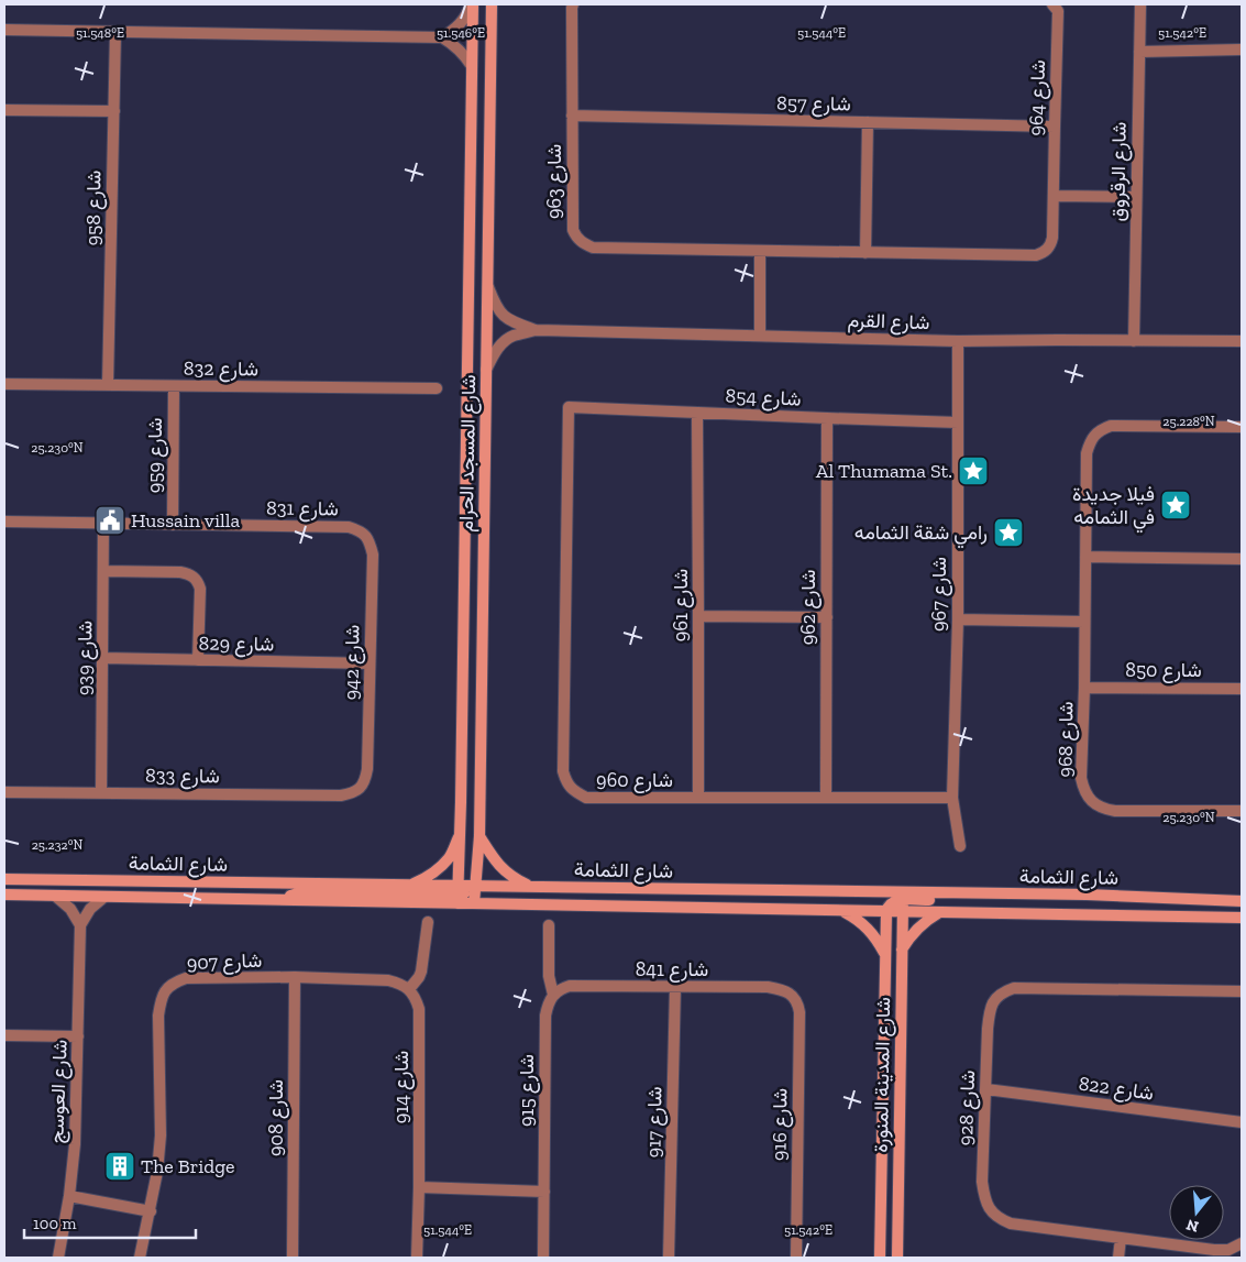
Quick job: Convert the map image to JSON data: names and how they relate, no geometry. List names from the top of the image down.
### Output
{
  "streets": {
    "street": [
      "شارع 964",
      "شارع 857",
      "شارع الرقروق",
      "شارع 963",
      "شارع 958",
      "شارع القرم",
      "شارع 832",
      "شارع 854",
      "شارع المسجد الحرام",
      "شارع 959",
      "شارع 831",
      "شارع 967",
      "شارع 961",
      "شارع 962",
      "شارع 829",
      "شارع 939",
      "شارع 942",
      "شارع 850",
      "شارع 968",
      "شارع 833",
      "شارع 960",
      "شارع الثمامة",
      "شارع 907",
      "شارع 841",
      "شارع المدينة المنورة",
      "شارع 914",
      "شارع 822",
      "شارع 915",
      "شارع العوسج",
      "شارع 928",
      "شارع 908",
      "شارع 917",
      "شارع 916"
    ]
  },
  "crossings": [
    ["شارع 964", "شارع 857"],
    ["شارع 964", "شارع 963"],
    ["شارع 857", "شارع 963"],
    ["شارع الرقروق", "شارع القرم"],
    ["شارع 958", "شارع 832"],
    ["شارع القرم", "شارع المسجد الحرام"],
    ["شارع القرم", "شارع 967"],
    ["شارع 832", "شارع 959"],
    ["شارع 854", "شارع 967"],
    ["شارع 854", "شارع 961"],
    ["شارع 854", "شارع 962"],
    ["شارع 854", "شارع 960"],
    ["شارع المسجد الحرام", "شارع الثمامة"],
    ["شارع 959", "شارع 831"],
    ["شارع 831", "شارع 939"],
    ["شارع 831", "شارع 942"],
    ["شارع 967", "شارع 960"],
    ["شارع 961", "شارع 960"],
    ["شارع 962", "شارع 960"],
    ["شارع 829", "شارع 939"],
    ["شارع 829", "شارع 942"],
    ["شارع 939", "شارع 833"],
    ["شارع 942", "شارع 833"],
    ["شارع 850", "شارع 968"],
    ["شارع الثمامة", "شارع المدينة المنورة"],
    ["شارع 907", "شارع 914"],
    ["شارع 907", "شارع 908"],
    ["شارع 841", "شارع 915"],
    ["شارع 841", "شارع 917"],
    ["شارع 841", "شارع 916"],
    ["شارع 822", "شارع 928"]
  ],
  "places": {
    "place": ["Al Thumama St.", "فيلا جديدة في الثمامه", "رامي شقة الثمامه"],
    "public building": ["Hussain villa"],
    "building": ["The Bridge"]
  },
  "scale_bar": "100 m",
  "north": "bottom",
  "coordinates": [
    "51.548°E",
    "51.546°E",
    "51.544°E",
    "51.542°E",
    "25.228°N",
    "25.230°N",
    "25.232°N"
  ]
}
